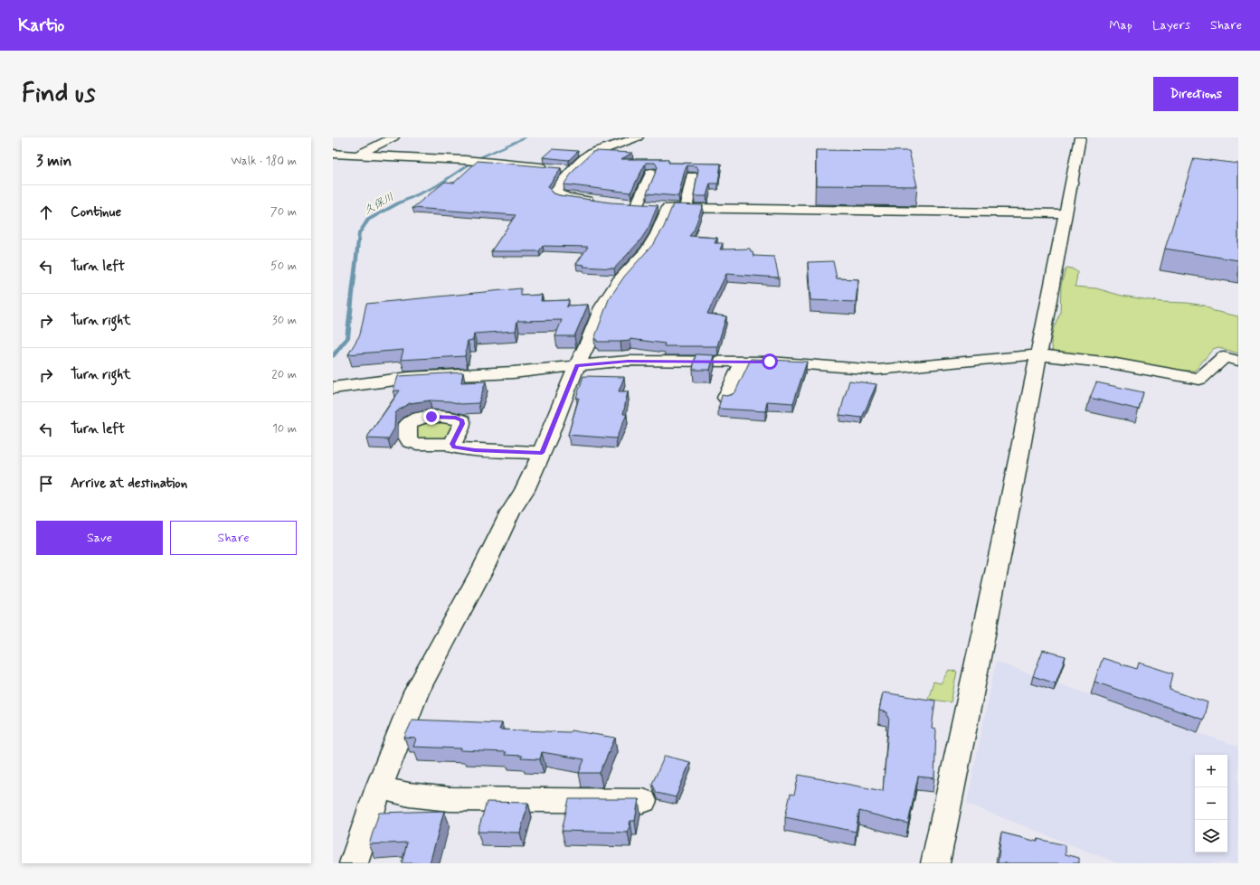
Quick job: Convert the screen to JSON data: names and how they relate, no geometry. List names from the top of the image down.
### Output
{
  "water": ["久保川"],
  "page": {
    "header": "Kartio",
    "nav": ["Map", "Layers", "Share"],
    "buttons": [
      "Directions",
      ["Save", "Share"]
    ],
    "title": "Find us",
    "heading": ["3 min", "Walk · 180 m"],
    "list": [
      ["Continue", "70 m"],
      ["Turn left", "50 m"],
      ["Turn right", "30 m"],
      ["Turn right", "20 m"],
      ["Turn left", "10 m"],
      "Arrive at destination"
    ],
    "map_buttons": ["+", "−"]
  }
}
